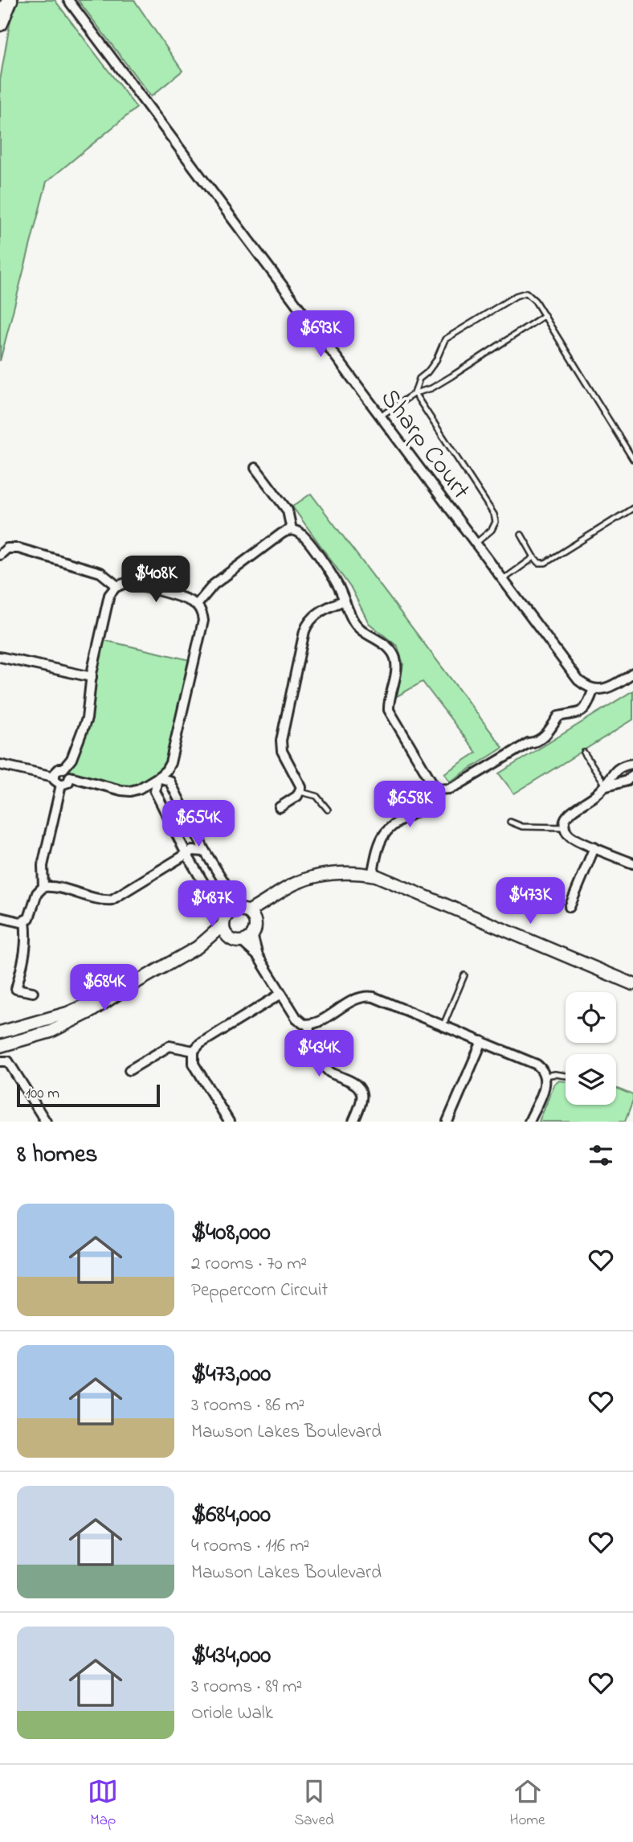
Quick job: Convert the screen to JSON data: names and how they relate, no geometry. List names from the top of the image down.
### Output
{
  "streets": {
    "street": ["Sharp Court"]
  },
  "scale_bar": "100 m",
  "page": {
    "price": [
      "$693K",
      "$408K",
      "$658K",
      "$654K",
      "$473K",
      "$487K",
      "$684K",
      "$434K"
    ],
    "scale": "100 m",
    "heading": "8 homes",
    "list": [
      {
        "name": "$408,000",
        "note": "2 rooms · 70 m² · Peppercorn Circuit"
      },
      {
        "name": "$473,000",
        "note": "3 rooms · 86 m² · Mawson Lakes Boulevard"
      },
      {
        "name": "$684,000",
        "note": "4 rooms · 116 m² · Mawson Lakes Boulevard"
      },
      {
        "name": "$434,000",
        "note": "3 rooms · 89 m² · Oriole Walk"
      }
    ],
    "tabs": ["Map", "Saved", "Home"]
  }
}
